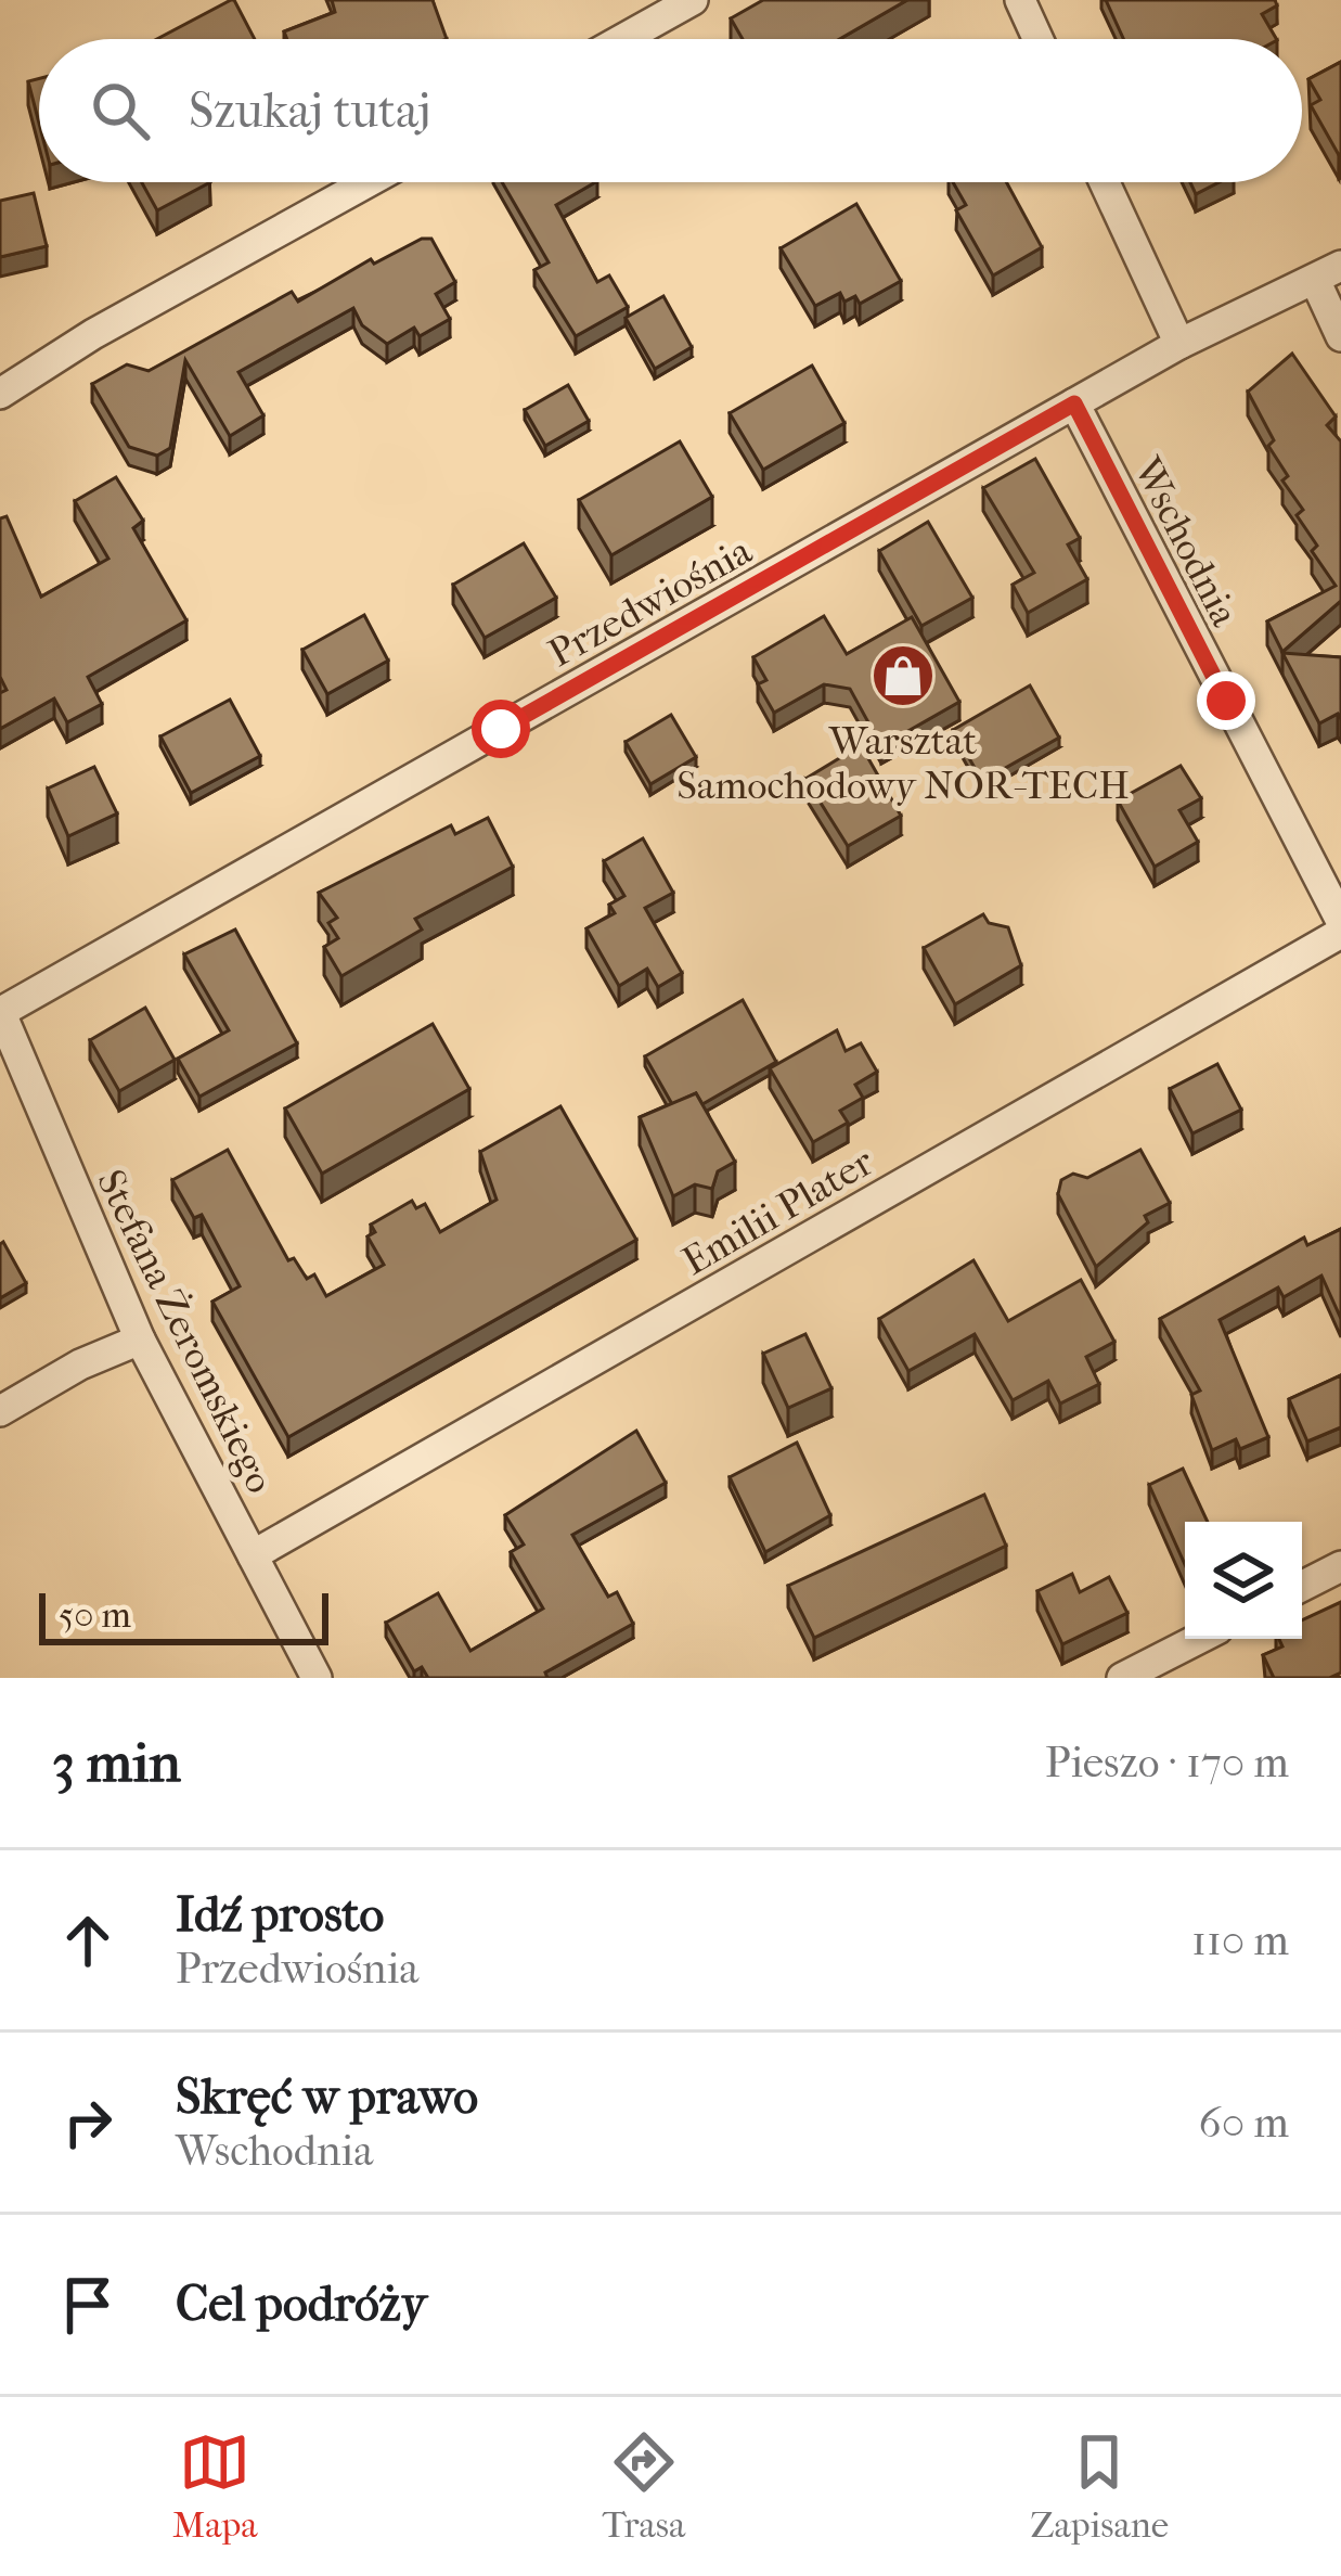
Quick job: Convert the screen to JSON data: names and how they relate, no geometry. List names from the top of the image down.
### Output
{
  "streets": {
    "street": [
      "Wschodnia",
      "Przedwiośnia",
      "Emilii Plater",
      "Stefana Żeromskiego"
    ]
  },
  "crossings": [
    ["Wschodnia", "Przedwiośnia"],
    ["Przedwiośnia", "Stefana Żeromskiego"],
    ["Emilii Plater", "Stefana Żeromskiego"]
  ],
  "places": {
    "shop": ["Warsztat Samochodowy NOR-TECH"]
  },
  "scale_bar": "50 m",
  "page": {
    "search": "Szukaj tutaj",
    "scale": "50 m",
    "heading": ["3 min", "Pieszo · 170 m"],
    "list": [
      ["Idź prosto", "Przedwiośnia", "110 m"],
      ["Skręć w prawo", "Wschodnia", "60 m"],
      "Cel podróży"
    ],
    "nav": ["Mapa", "Trasa", "Zapisane"]
  }
}
